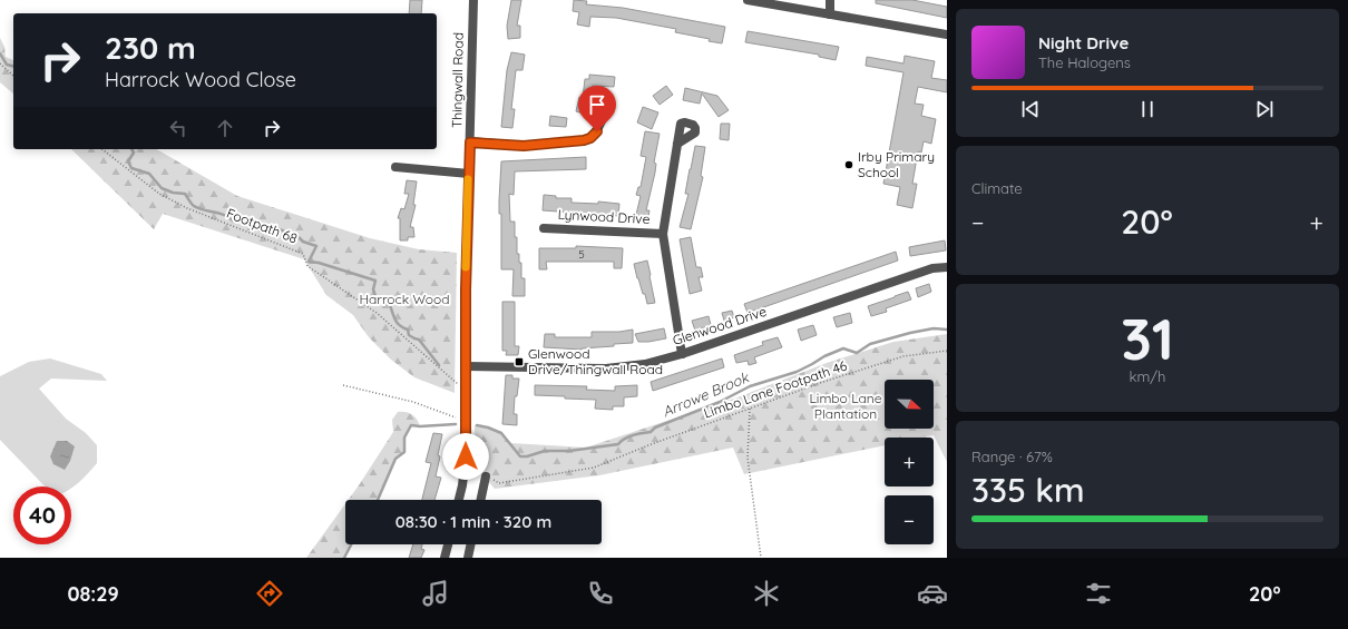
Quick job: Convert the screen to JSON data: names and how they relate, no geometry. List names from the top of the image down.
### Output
{
  "streets": {
    "street": ["Thingwall Road", "Lynwood Drive", "Glenwood Drive"],
    "path": ["Footpath 68", "Limbo Lane Footpath 46"]
  },
  "crossings": [
    ["Thingwall Road", "Footpath 68"],
    ["Thingwall Road", "Glenwood Drive"]
  ],
  "water": ["Arrowe Brook"],
  "parks": ["Harrock Wood", "Limbo Lane Plantation"],
  "places": {
    "other": ["Irby Primary School"],
    "transit": ["Glenwood Drive/Thingwall Road"]
  },
  "house_numbers": ["5"],
  "north": "right",
  "page": {
    "turn": ["230 m", "Harrock Wood Close"],
    "song": ["Night Drive", "The Halogens"],
    "tile": [
      "Climate",
      ["31", "km/h"],
      ["Range · 67%", "335 km"]
    ],
    "heat": ["−", "20°", "+"],
    "map_buttons": ["+", "−"],
    "limit": "40",
    "trip": "08:30 · 1 min · 320 m",
    "tabs": ["08:29", "20°"]
  }
}
